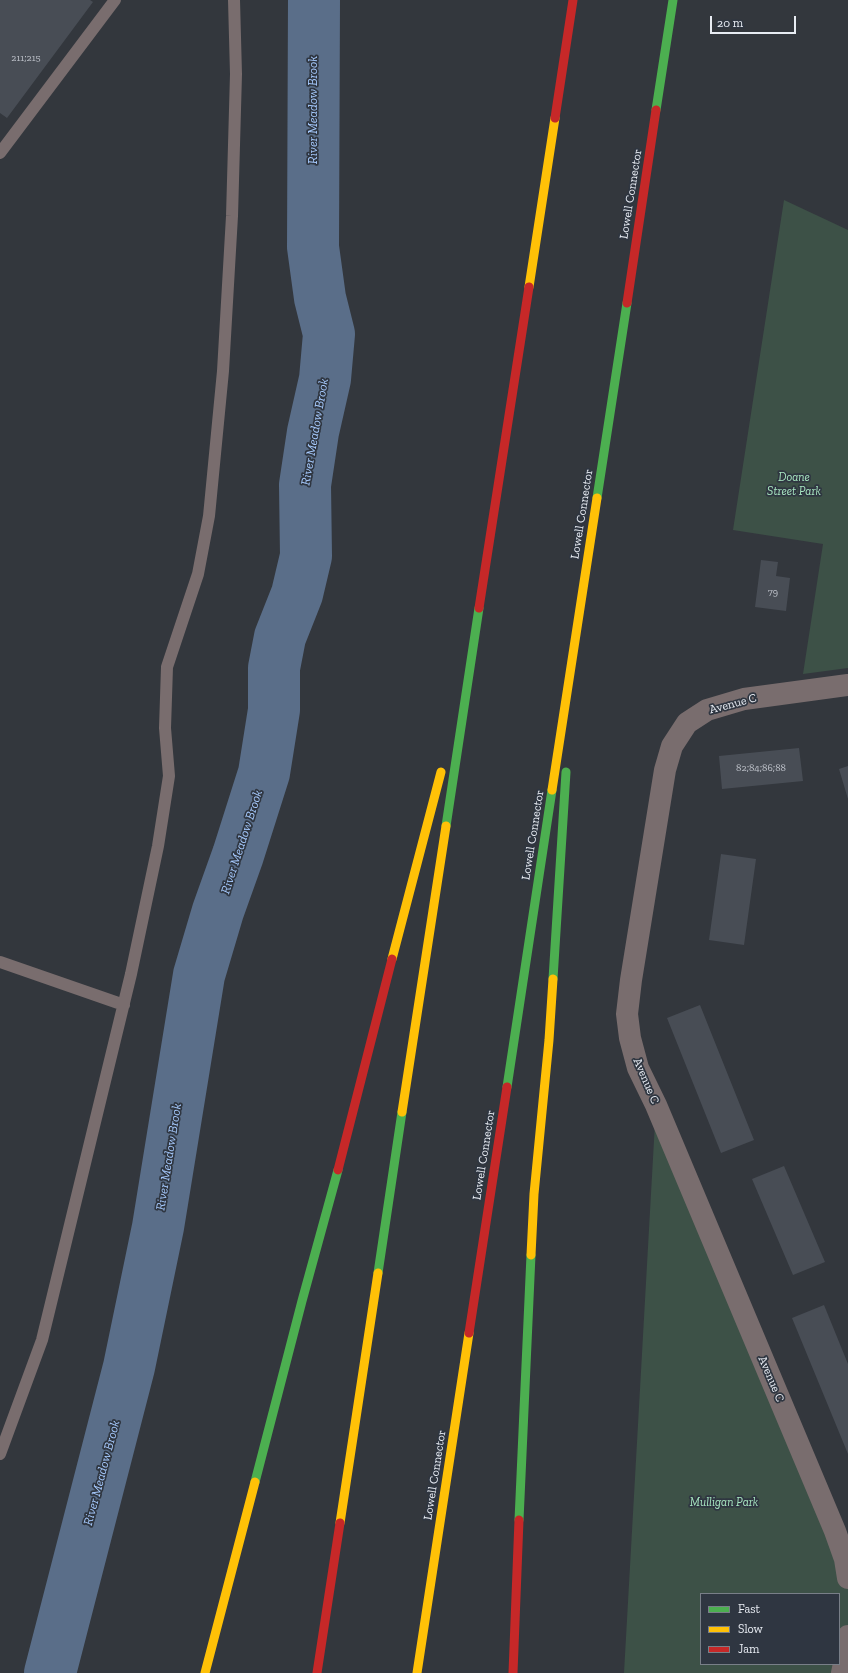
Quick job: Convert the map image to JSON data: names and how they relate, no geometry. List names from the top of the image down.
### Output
{
  "streets": {
    "highway": ["Lowell Connector"],
    "street": ["Avenue C"]
  },
  "water": ["River Meadow Brook"],
  "parks": ["Doane Street Park", "Mulligan Park"],
  "house_numbers": ["211;215", "79", "82;84;86;88"],
  "legend": ["Fast", "Slow", "Jam"],
  "scale_bar": "20 m"
}
